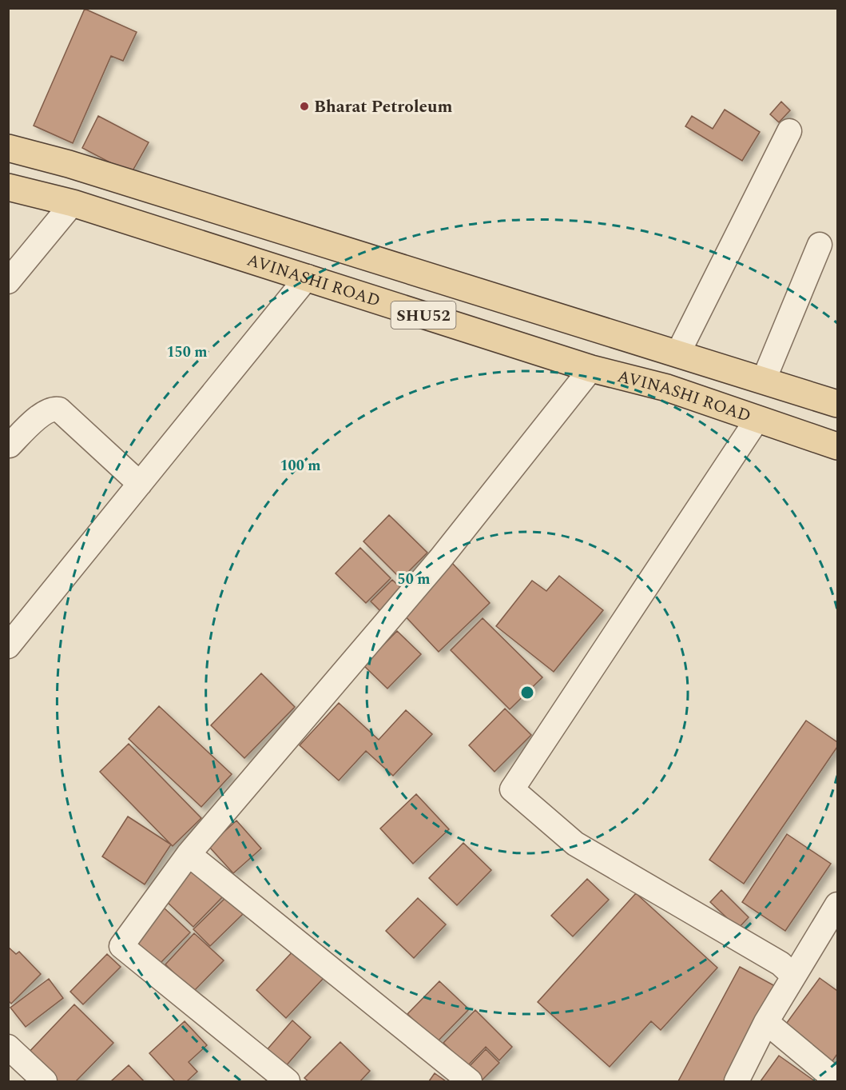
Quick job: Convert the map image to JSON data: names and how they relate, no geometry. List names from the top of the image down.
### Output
{
  "streets": {
    "main road": ["AVINASHI ROAD", "SHU52"]
  },
  "places": ["Bharat Petroleum"],
  "rings": ["150 m", "100 m", "50 m"]
}
